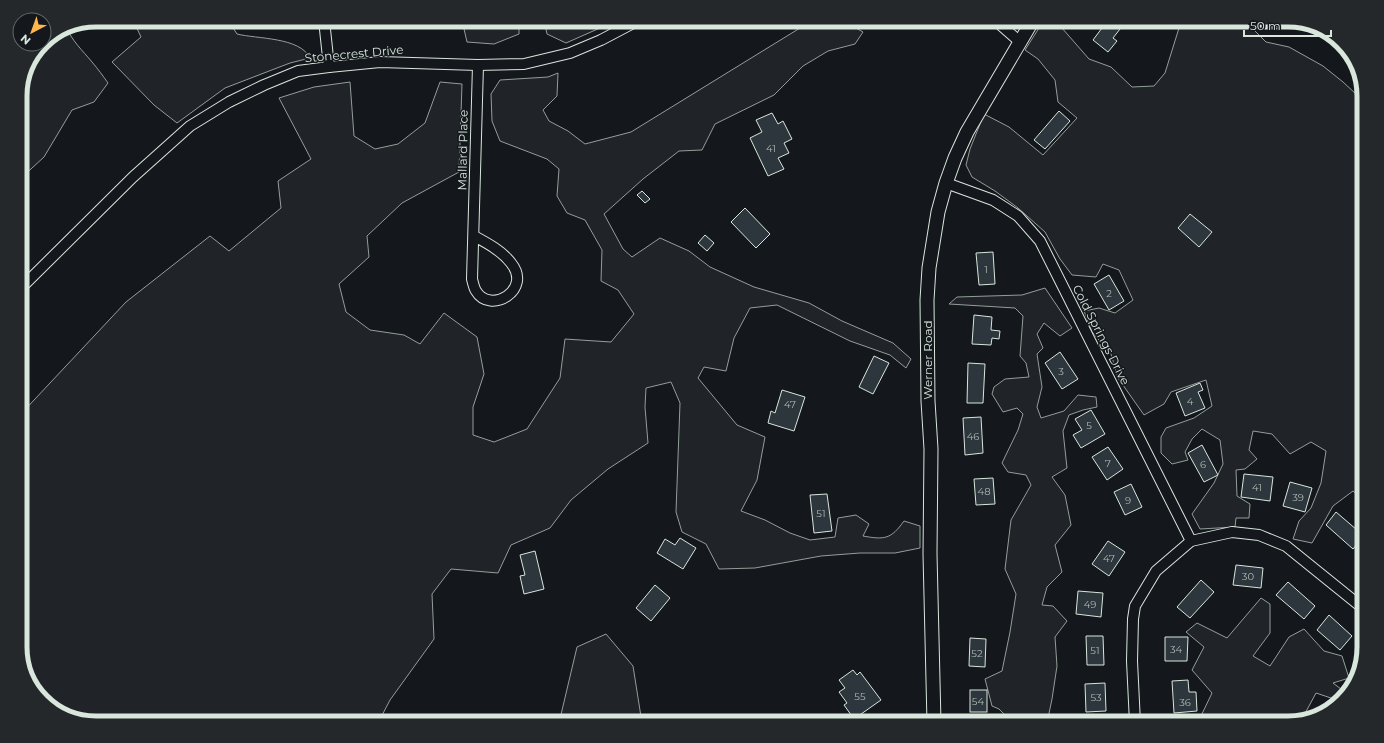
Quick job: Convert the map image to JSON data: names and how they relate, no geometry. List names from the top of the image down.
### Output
{
  "streets": {
    "street": [
      "Stonecrest Drive",
      "Mallard Place",
      "Cold Springs Drive",
      "Werner Road"
    ]
  },
  "crossings": [
    ["Stonecrest Drive", "Mallard Place"],
    ["Cold Springs Drive", "Werner Road"]
  ],
  "house_numbers": [
    "41",
    "1",
    "2",
    "3",
    "4",
    "47",
    "5",
    "46",
    "7",
    "6",
    "41",
    "48",
    "39",
    "9",
    "51",
    "47",
    "30",
    "49",
    "34",
    "51",
    "52",
    "55",
    "53",
    "54",
    "36"
  ],
  "scale_bar": "50 m",
  "north": "bottom left"
}
